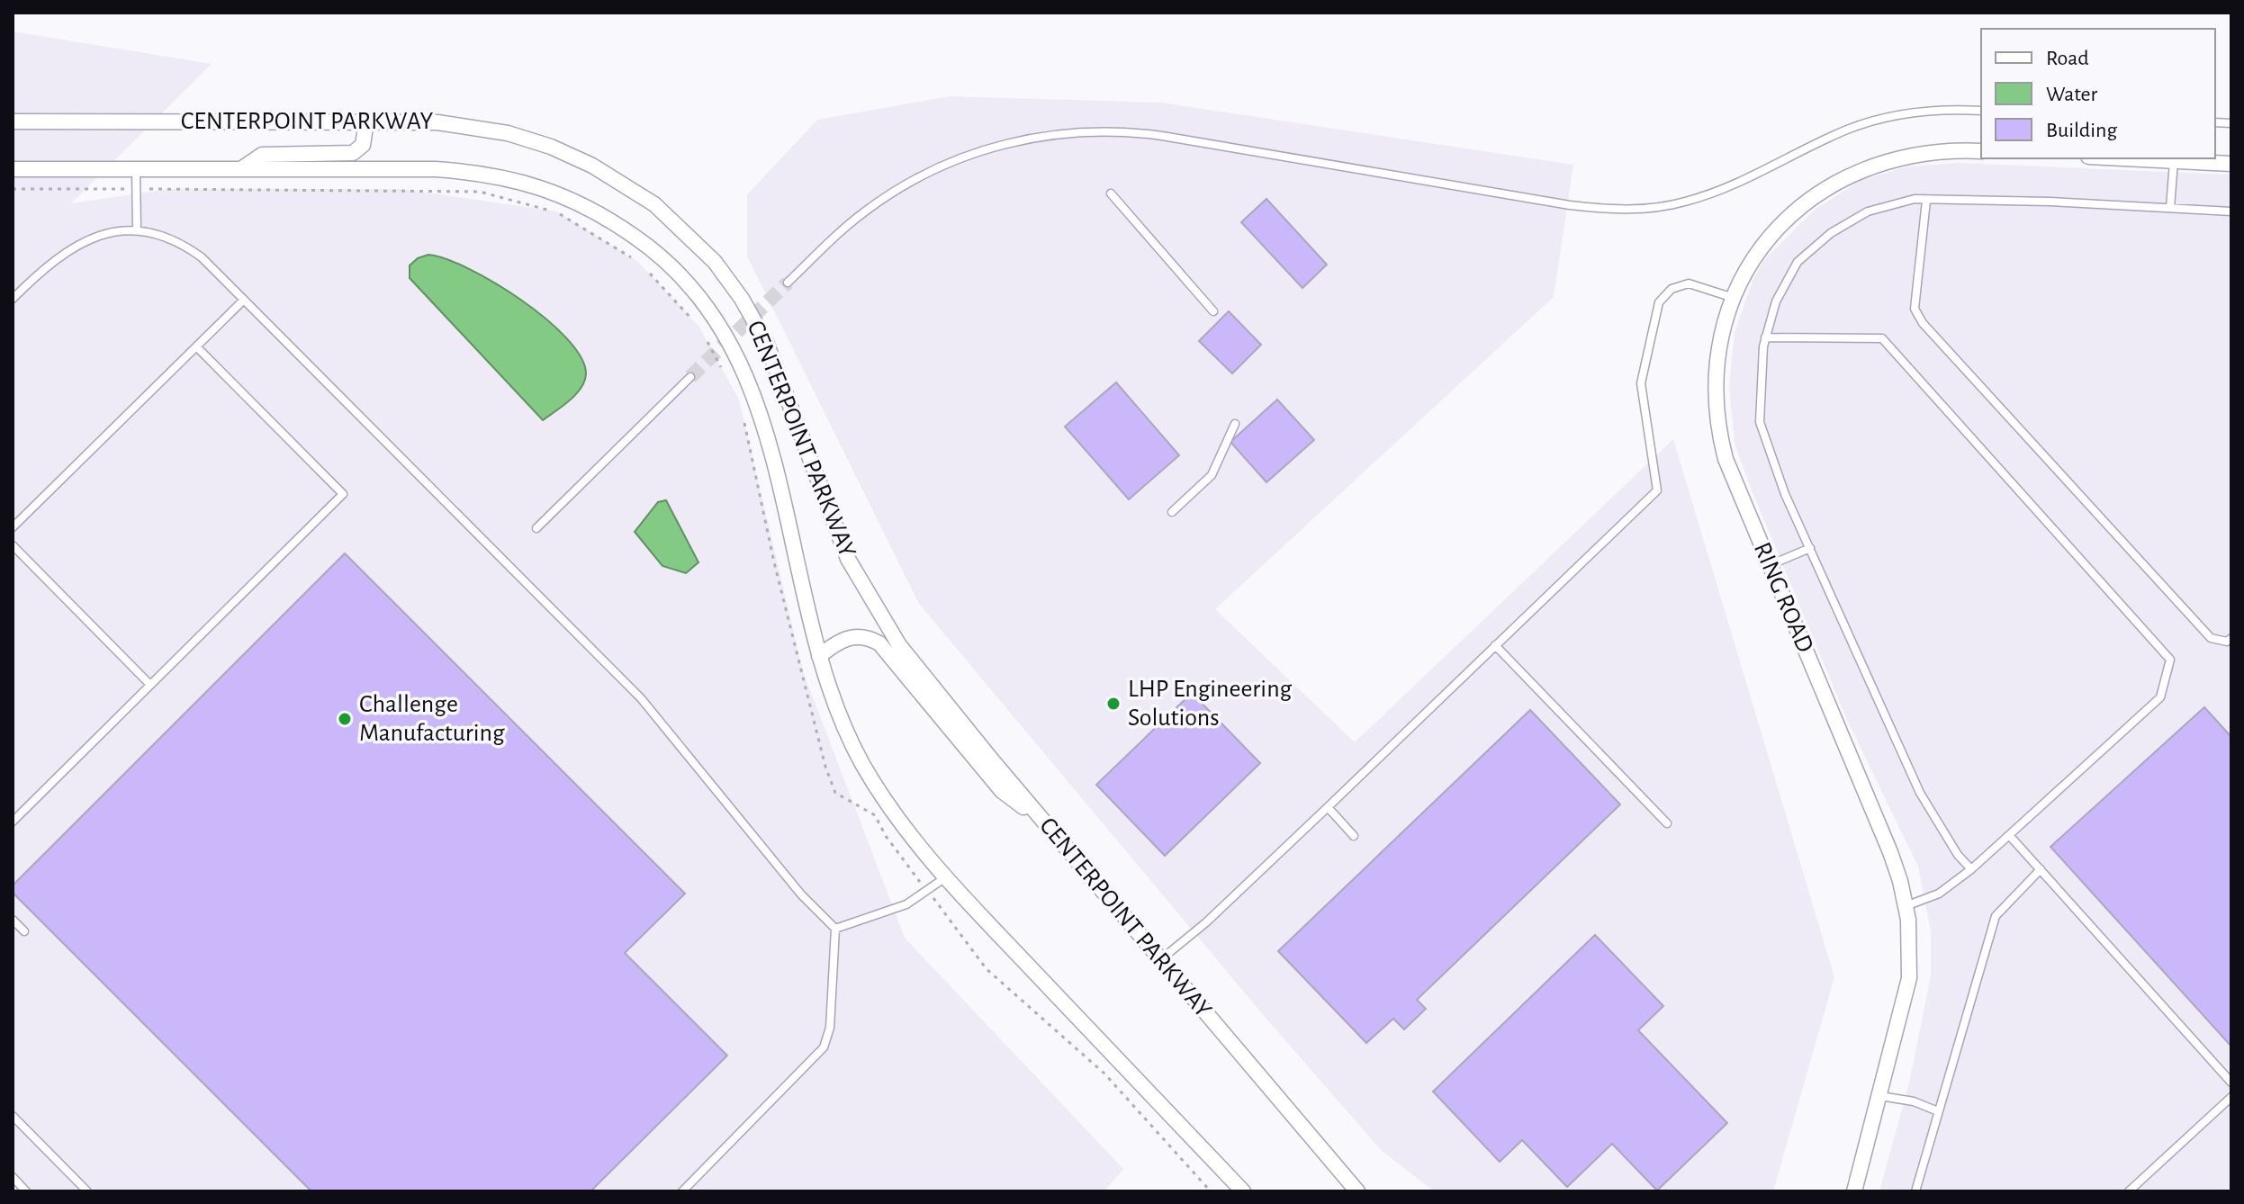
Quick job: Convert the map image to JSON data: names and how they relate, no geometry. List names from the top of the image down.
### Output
{
  "streets": {
    "street": ["CENTERPOINT PARKWAY", "RING ROAD"]
  },
  "places": ["LHP Engineering Solutions", "Challenge Manufacturing"],
  "legend": ["Road", "Water", "Building"]
}
